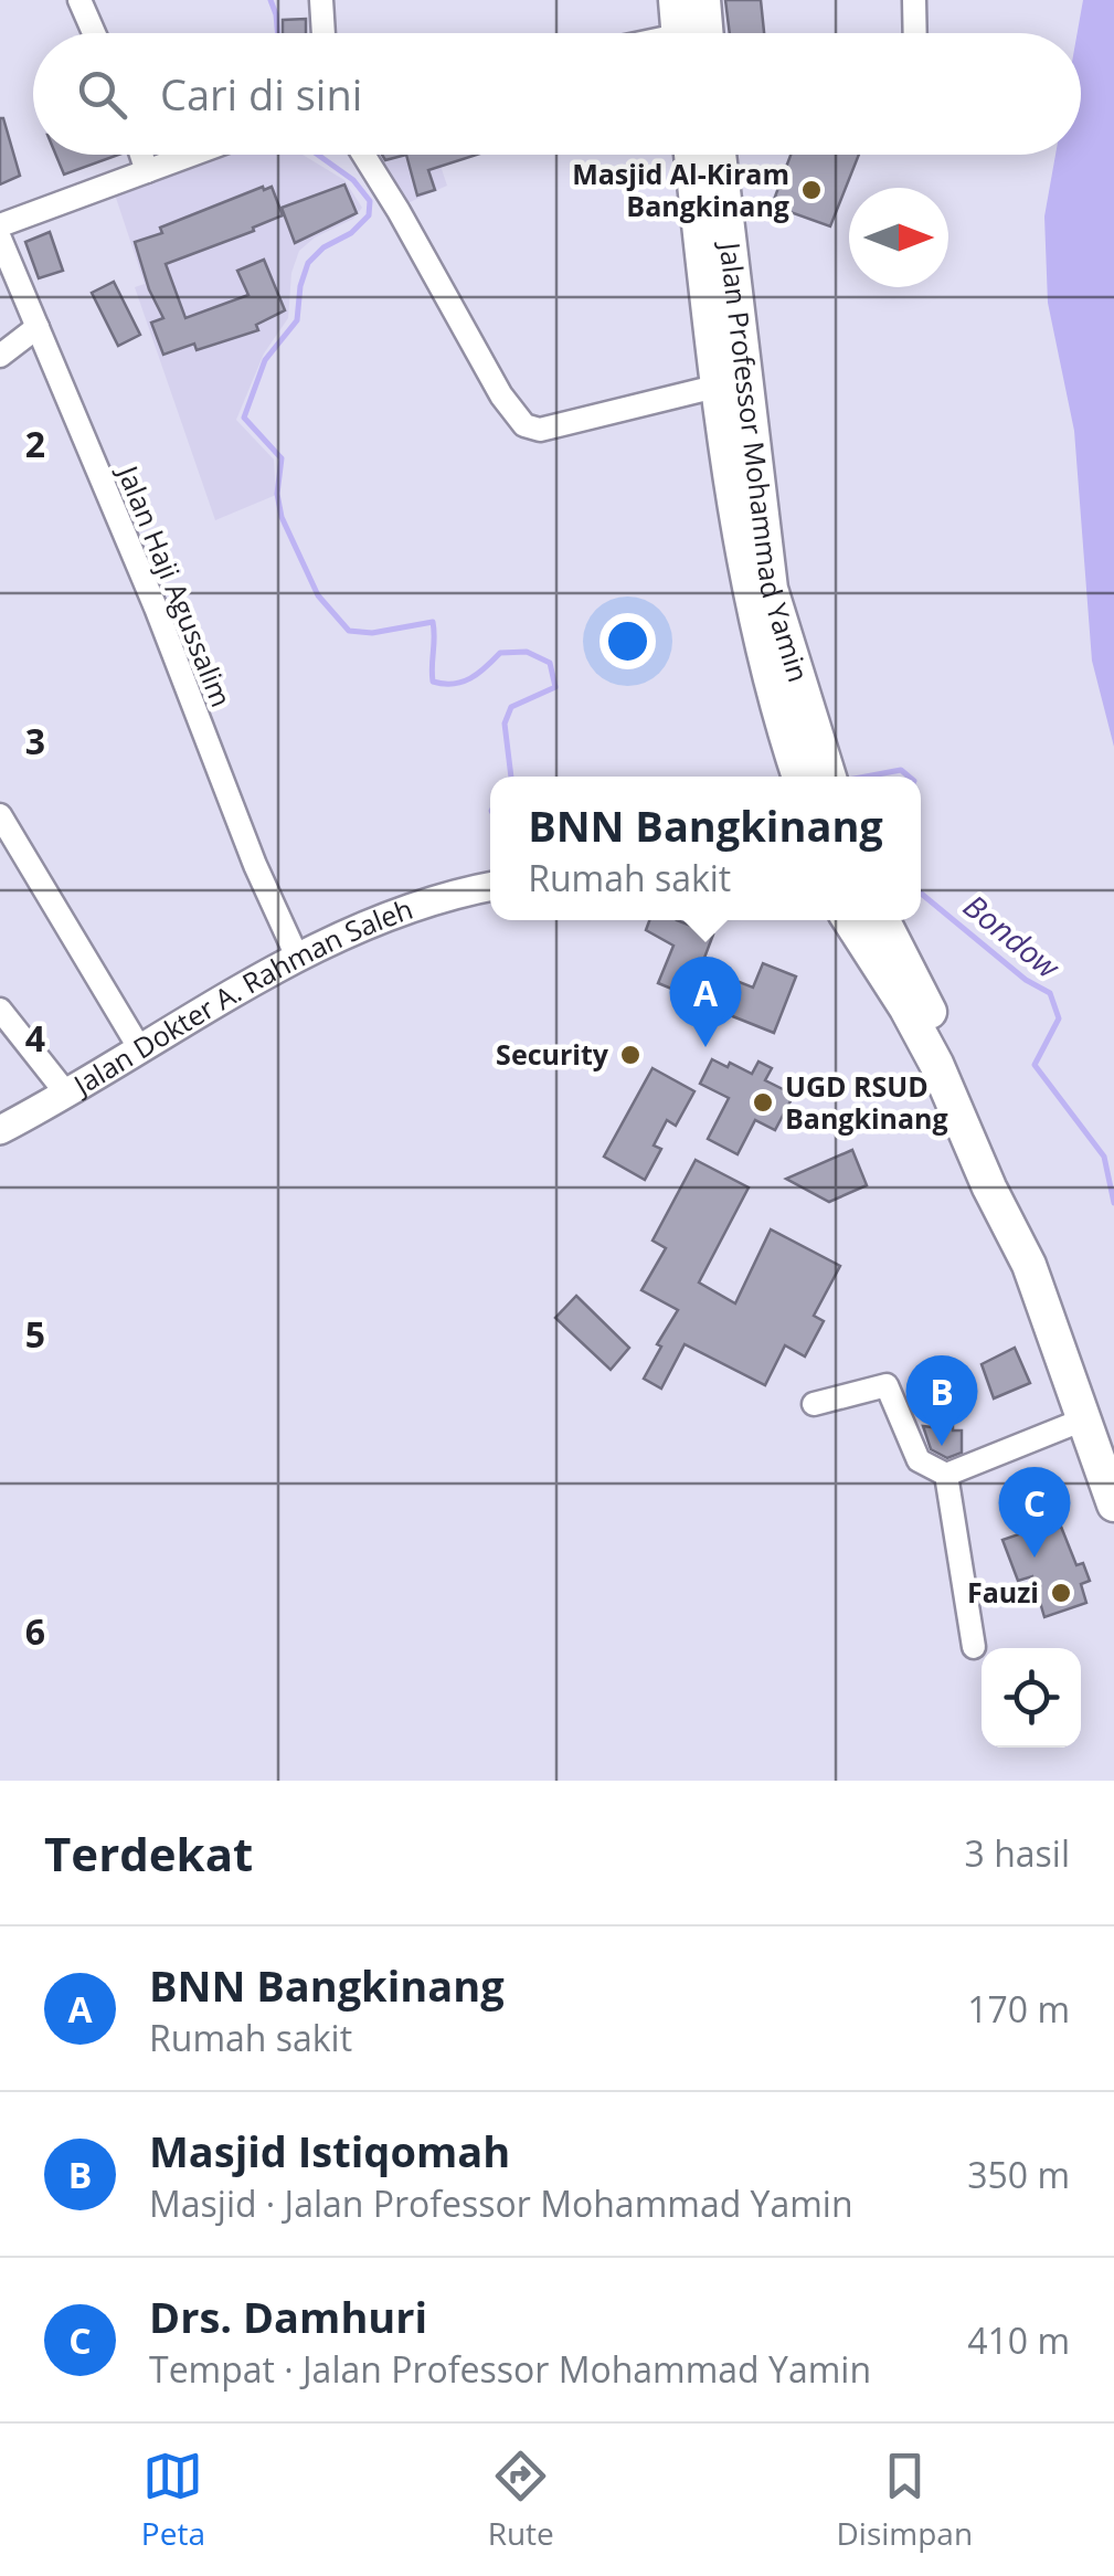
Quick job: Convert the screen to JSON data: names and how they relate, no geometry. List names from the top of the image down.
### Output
{
  "streets": {
    "highway": ["Jalan Professor Mohammad Yamin"],
    "main road": ["Jalan Dokter A. Rahman Saleh"],
    "street": ["Jalan Haji Agussalim"]
  },
  "crossings": [
    ["Jalan Haji Agussalim", "Jalan Dokter A. Rahman Saleh"]
  ],
  "water": ["Bondow"],
  "places": [
    "Masjid Al-Kiram Bangkinang",
    "Security",
    "UGD RSUD Bangkinang",
    "Fauzi"
  ],
  "north": "right",
  "page": {
    "search": "Cari di sini",
    "popup": ["BNN Bangkinang", "Rumah sakit"],
    "pins": ["A", "B", "C"],
    "heading": ["Terdekat", "3 hasil"],
    "list": [
      {
        "mark": "A",
        "name": "BNN Bangkinang",
        "note": "Rumah sakit",
        "value": "170 m"
      },
      {
        "mark": "B",
        "name": "Masjid Istiqomah",
        "note": "Masjid · Jalan Professor Mohammad Yamin",
        "value": "350 m"
      },
      {
        "mark": "C",
        "name": "Drs. Damhuri",
        "note": "Tempat · Jalan Professor Mohammad Yamin",
        "value": "410 m"
      }
    ],
    "nav": ["Peta", "Rute", "Disimpan"]
  },
  "grid": {
    "rows": [
      "2",
      "3",
      "4",
      "5",
      "6"
    ]
  }
}
